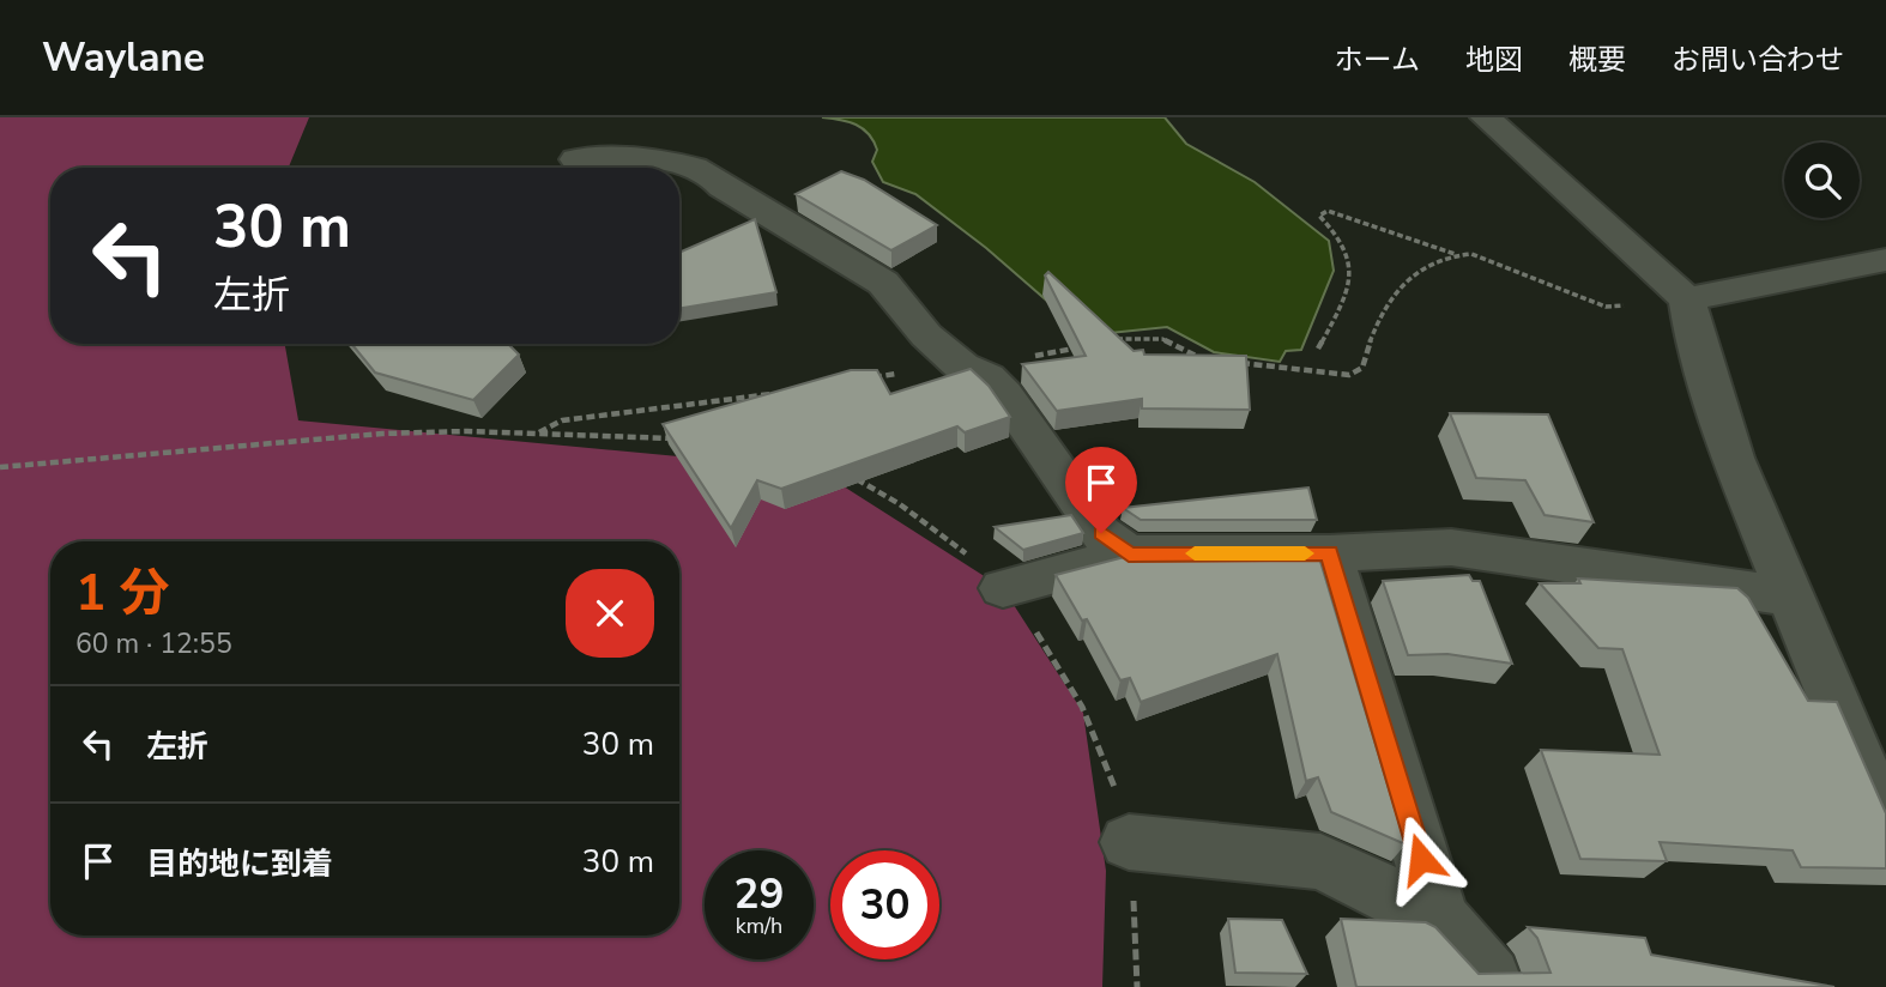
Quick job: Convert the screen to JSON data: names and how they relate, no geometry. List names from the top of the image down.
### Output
{
  "page": {
    "header": "Waylane",
    "nav": [
      "ホーム",
      "地図",
      "概要",
      "お問い合わせ"
    ],
    "turn": ["30 m", "左折"],
    "heading": ["1 分", "60 m · 12:55"],
    "list": [
      {
        "name": "左折",
        "value": "30 m"
      },
      {
        "name": "目的地に到着",
        "value": "30 m"
      }
    ],
    "speed": "29 km/h",
    "limit": "30"
  }
}
